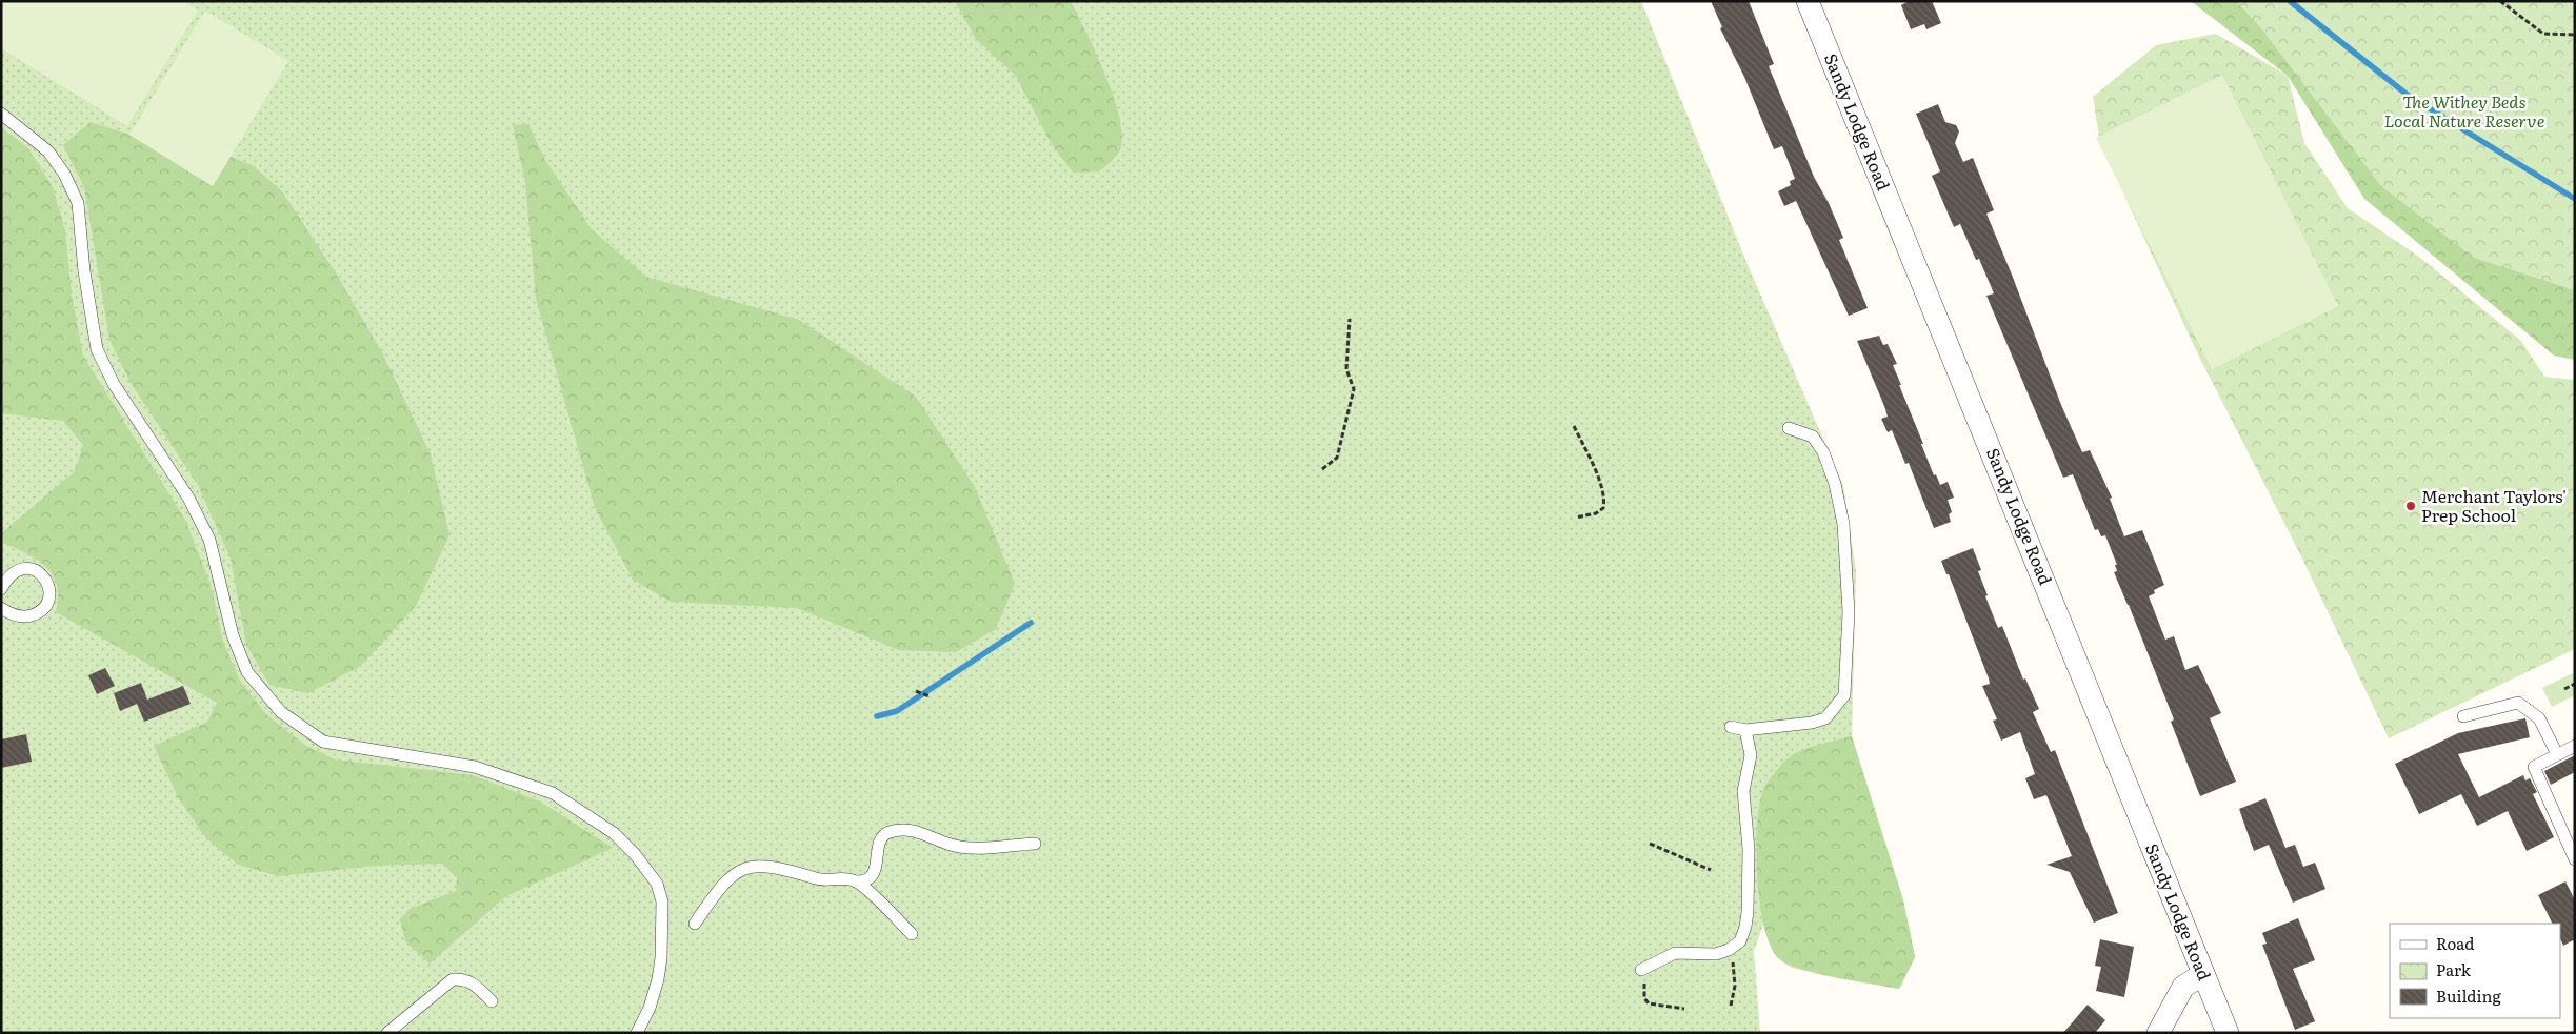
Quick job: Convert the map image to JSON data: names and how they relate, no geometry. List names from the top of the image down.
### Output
{
  "streets": {
    "street": ["Sandy Lodge Road"]
  },
  "parks": ["The Withey Beds Local Nature Reserve"],
  "places": ["Merchant Taylors' Prep School"],
  "legend": ["Road", "Park", "Building"]
}
